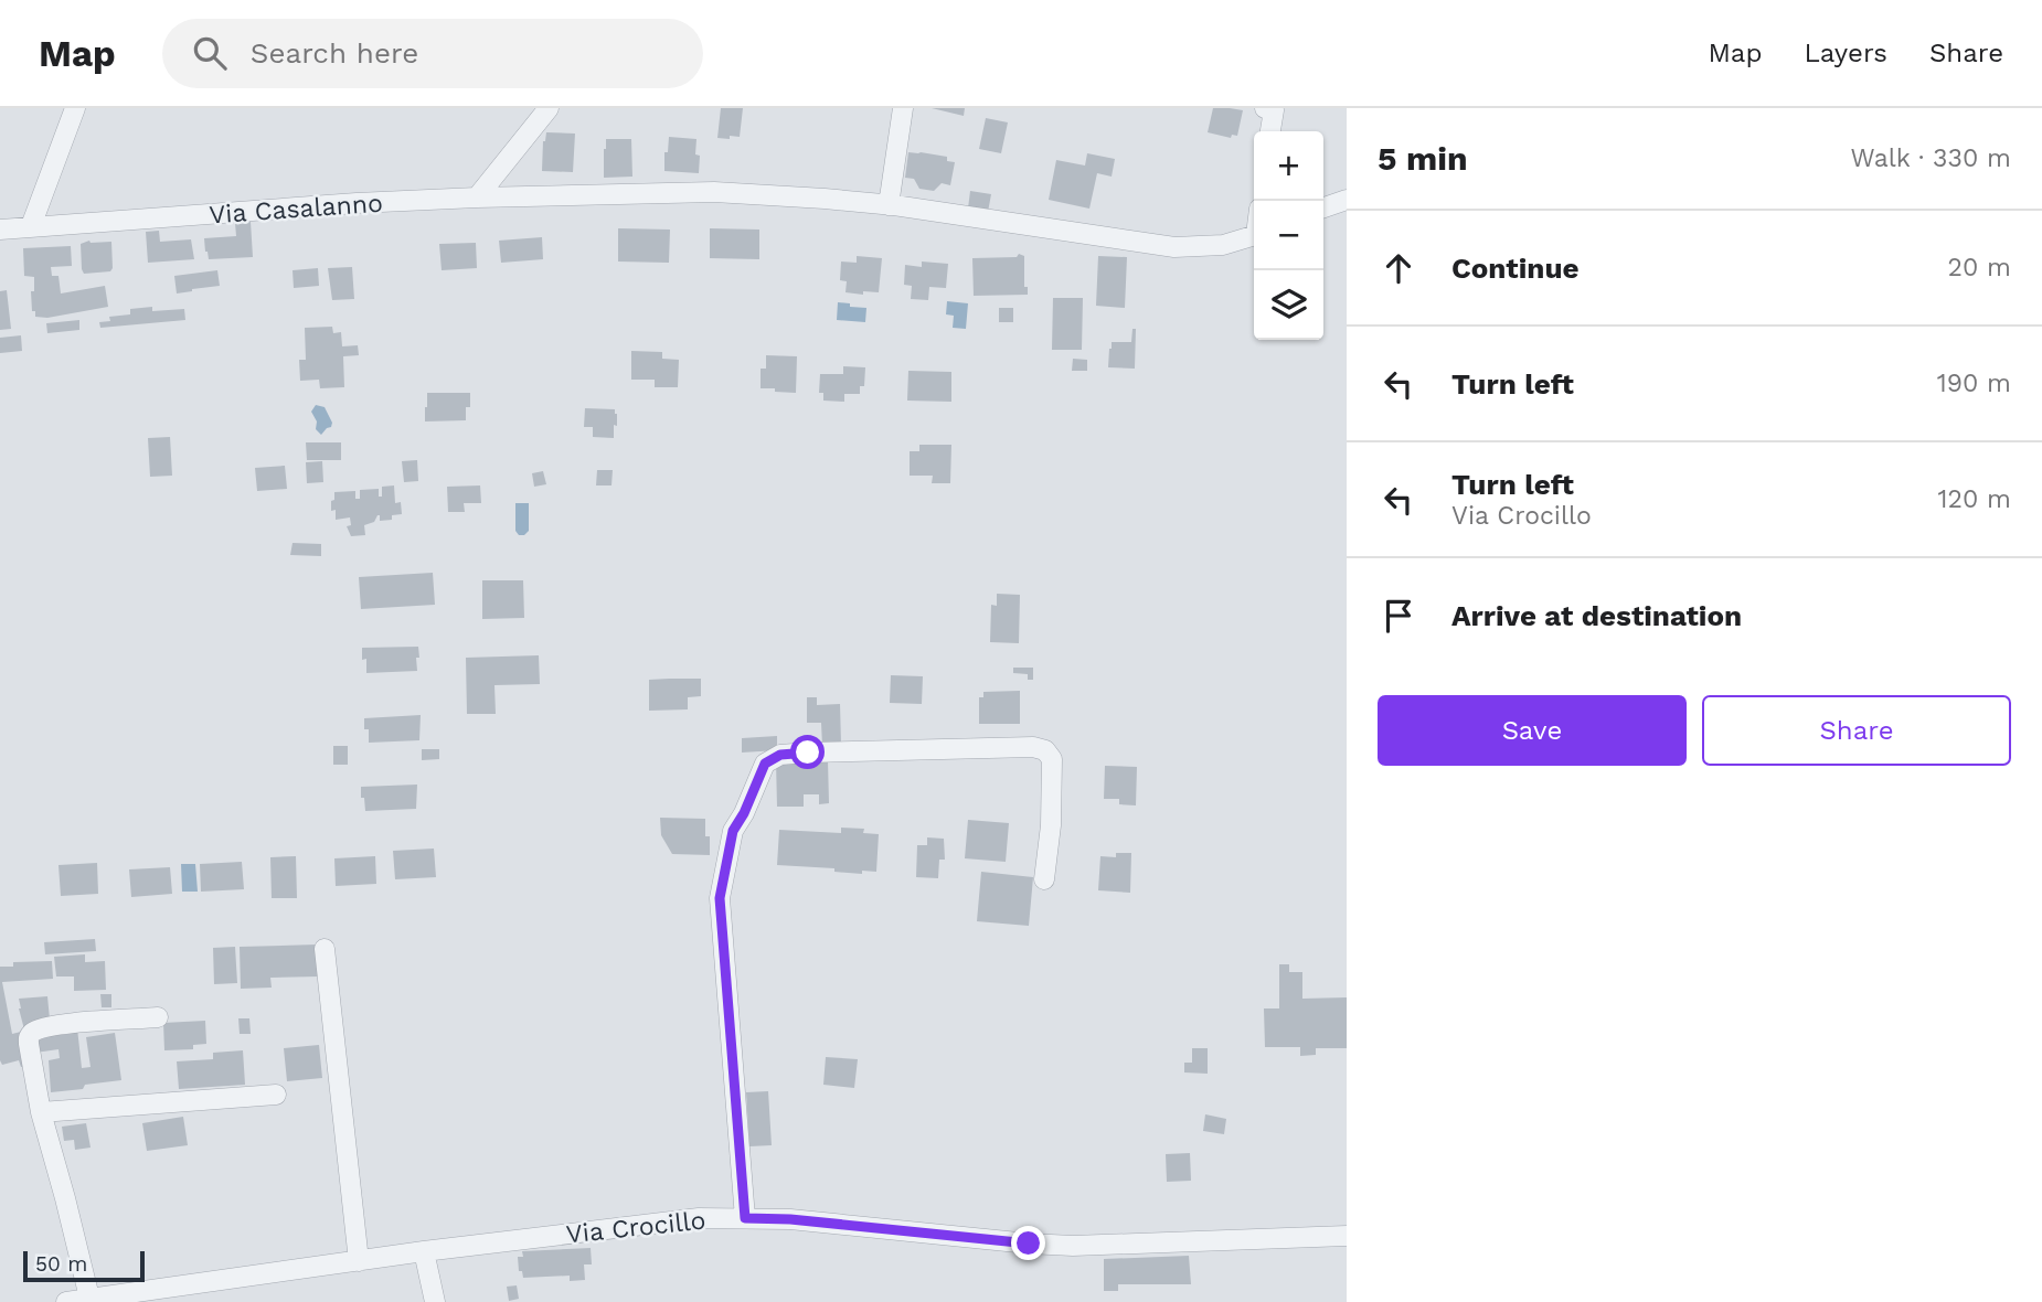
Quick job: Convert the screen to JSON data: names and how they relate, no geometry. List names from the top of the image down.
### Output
{
  "streets": {
    "street": ["Via Casalanno", "Via Crocillo"]
  },
  "scale_bar": "50 m",
  "page": {
    "header": "Map",
    "search": "Search here",
    "nav": ["Map", "Layers", "Share"],
    "heading": ["5 min", "Walk · 330 m"],
    "map_buttons": ["+", "−"],
    "list": [
      ["Continue", "20 m"],
      ["Turn left", "190 m"],
      ["Turn left", "Via Crocillo", "120 m"],
      "Arrive at destination"
    ],
    "buttons": ["Save", "Share"],
    "scale": "50 m"
  }
}
